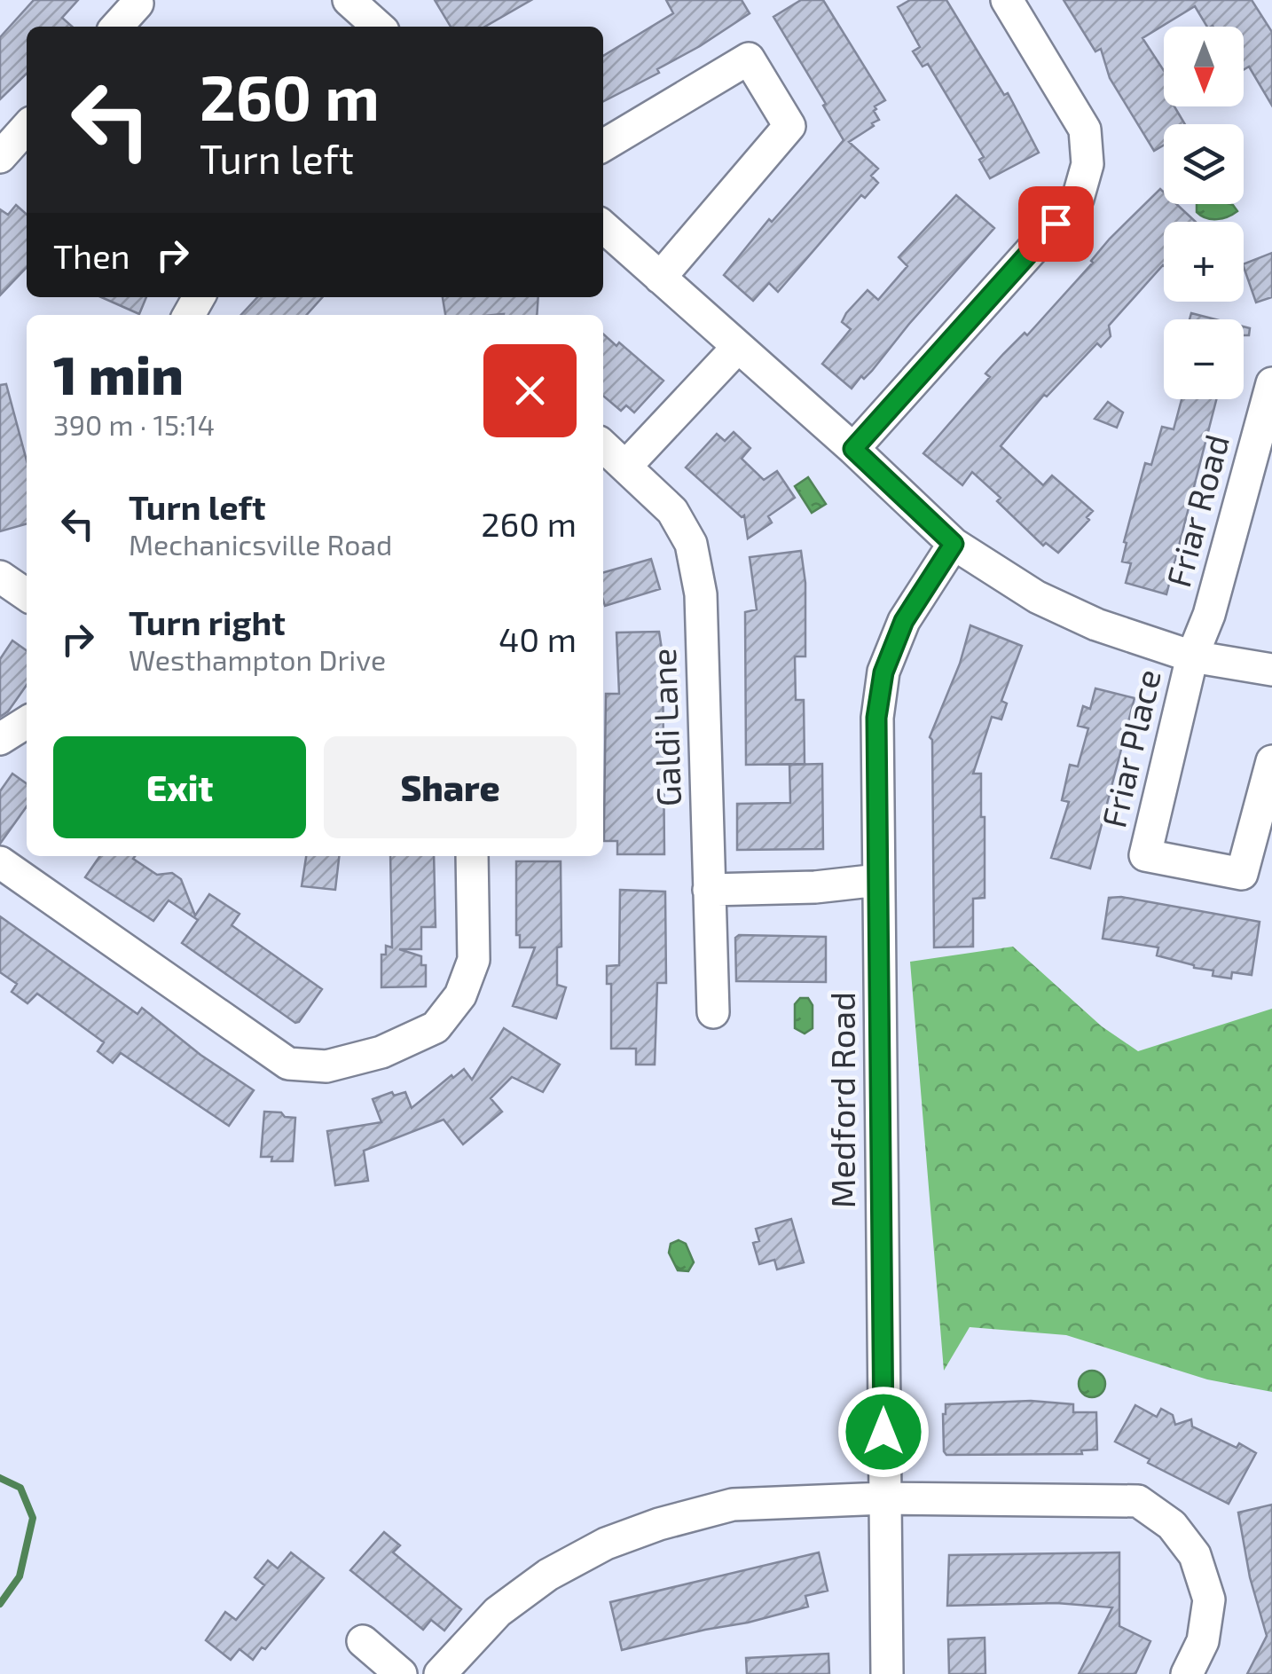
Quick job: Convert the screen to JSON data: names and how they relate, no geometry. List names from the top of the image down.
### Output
{
  "streets": {
    "street": [
      "Friar Road",
      "Galdi Lane",
      "Friar Place",
      "Medford Road"
    ]
  },
  "crossings": [
    ["Friar Road", "Friar Place"]
  ],
  "north": "bottom",
  "page": {
    "map_buttons": ["+", "−"],
    "turn": ["260 m", "Turn left"],
    "then": "Then",
    "heading": ["1 min", "390 m · 15:14"],
    "list": [
      {
        "name": "Turn left",
        "note": "Mechanicsville Road",
        "value": "260 m"
      },
      {
        "name": "Turn right",
        "note": "Westhampton Drive",
        "value": "40 m"
      }
    ],
    "buttons": ["Exit", "Share"]
  }
}
